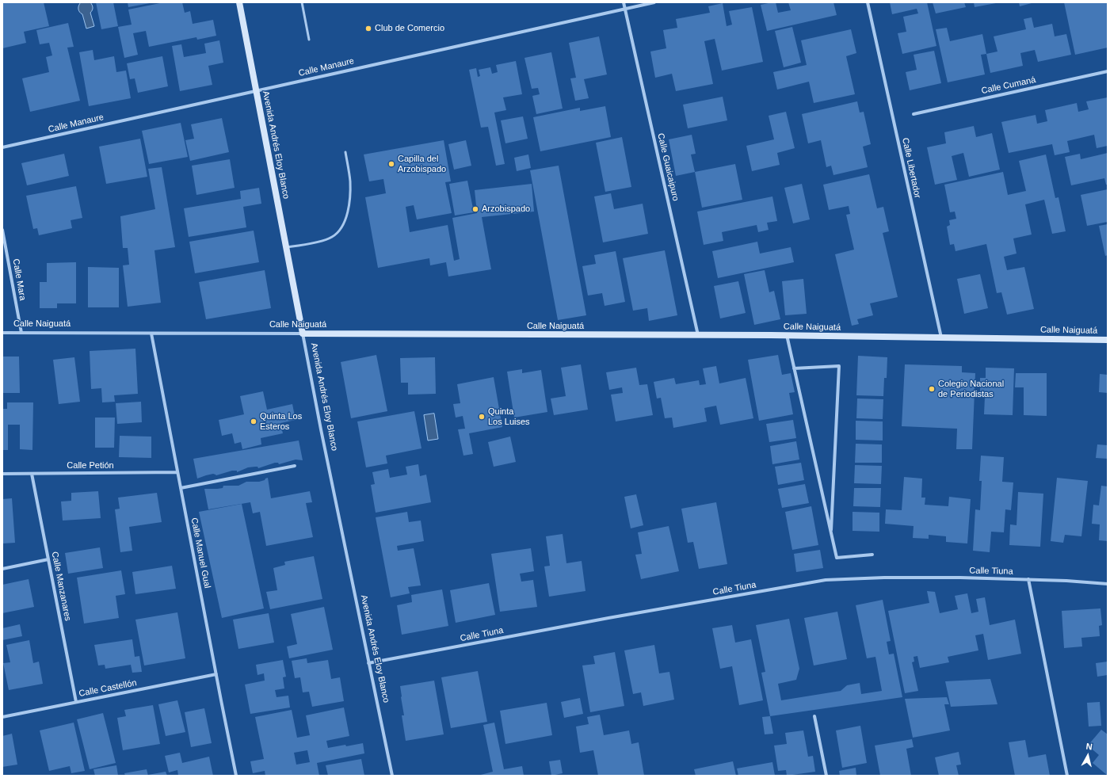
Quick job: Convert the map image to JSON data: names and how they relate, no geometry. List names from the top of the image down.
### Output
{
  "streets": {
    "street": [
      "Calle Manaure",
      "Calle Cumaná",
      "Avenida Andrés Eloy Blanco",
      "Calle Guaicaipuro",
      "Calle Libertador",
      "Calle Mara",
      "Calle Naiguatá",
      "Calle Petión",
      "Calle Manuel Gual",
      "Calle Tiuna",
      "Calle Manzanares",
      "Calle Castellón"
    ]
  },
  "crossings": [
    ["Calle Manaure", "Avenida Andrés Eloy Blanco"],
    ["Calle Manaure", "Calle Guaicaipuro"],
    ["Avenida Andrés Eloy Blanco", "Calle Naiguatá"],
    ["Avenida Andrés Eloy Blanco", "Calle Tiuna"],
    ["Calle Guaicaipuro", "Calle Naiguatá"],
    ["Calle Libertador", "Calle Naiguatá"],
    ["Calle Mara", "Calle Naiguatá"],
    ["Calle Naiguatá", "Calle Manuel Gual"],
    ["Calle Petión", "Calle Manuel Gual"],
    ["Calle Petión", "Calle Manzanares"],
    ["Calle Manuel Gual", "Calle Castellón"],
    ["Calle Manzanares", "Calle Castellón"]
  ],
  "places": [
    "Club de Comercio",
    "Capilla del Arzobispado",
    "Arzobispado",
    "Colegio Nacional de Periodistas",
    "Quinta Los Luises",
    "Quinta Los Esteros"
  ],
  "north": "top"
}
